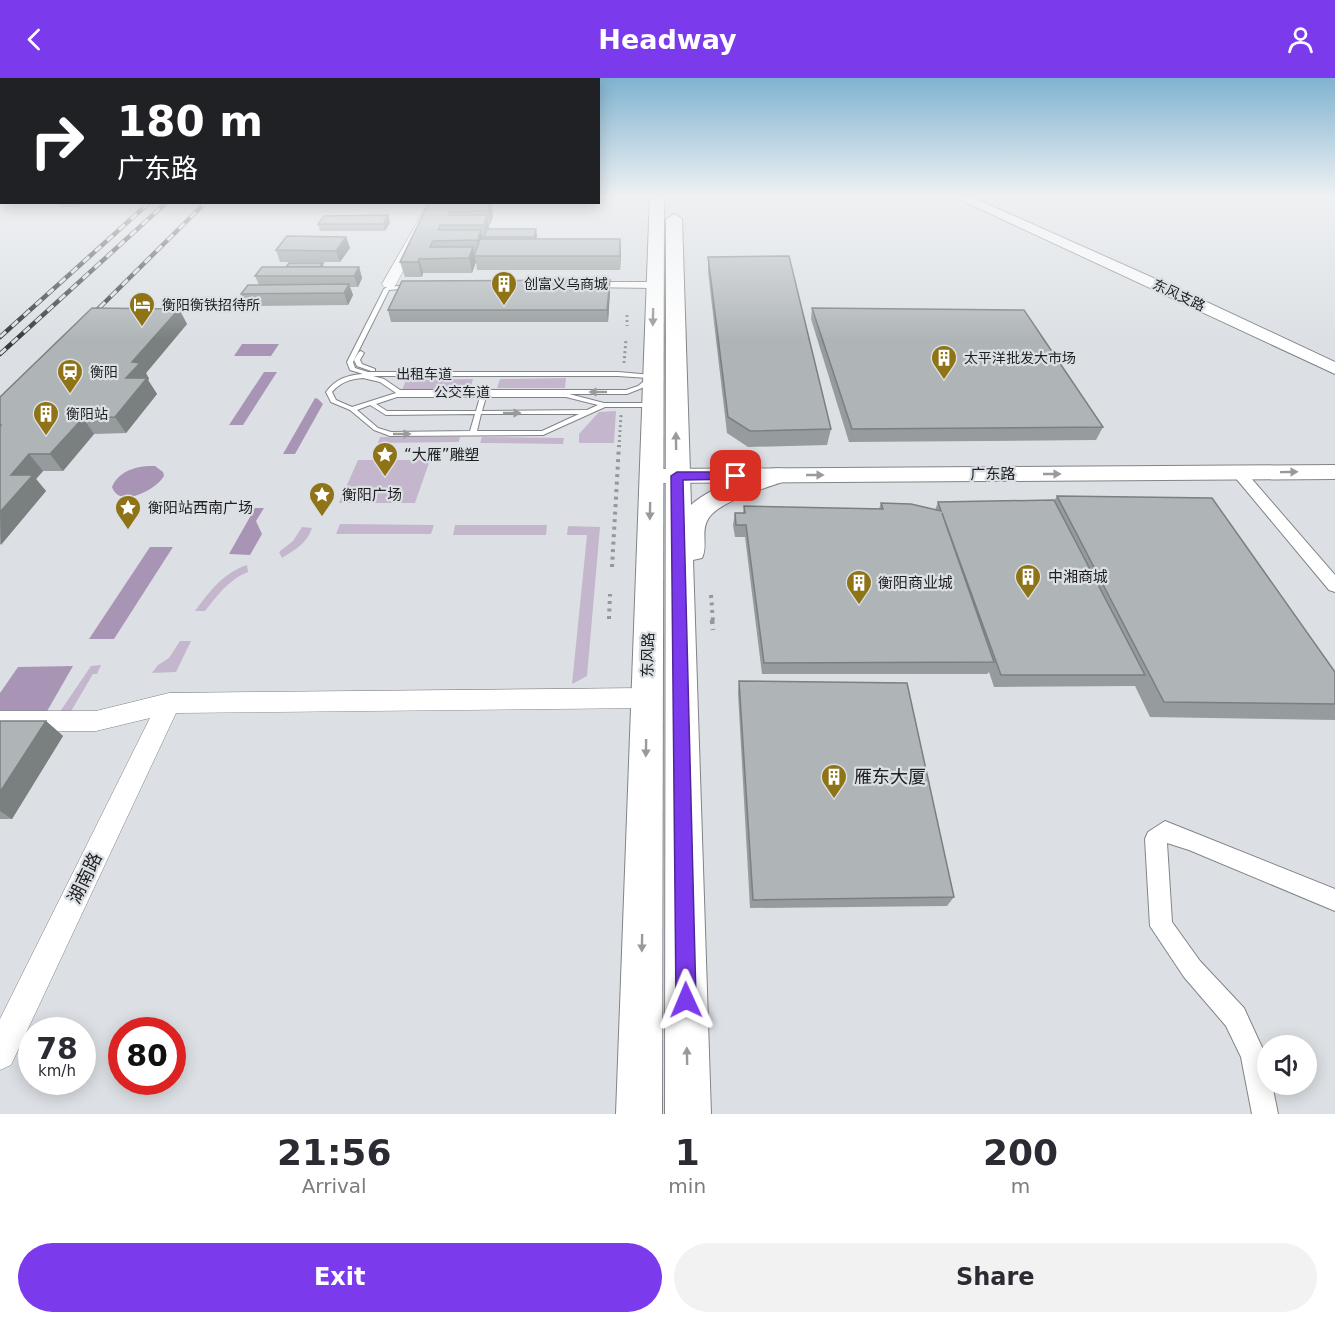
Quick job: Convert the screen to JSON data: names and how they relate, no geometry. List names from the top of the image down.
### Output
{
  "streets": {
    "highway": ["东风路"],
    "main road": ["东风支路", "广东路"],
    "street": ["湖南路"],
    "lane": ["出租车道", "公交车道"]
  },
  "crossings": [
    ["出租车道", "公交车道"],
    ["出租车道", "东风路"],
    ["公交车道", "东风路"],
    ["广东路", "东风路"]
  ],
  "one_way": ["广东路"],
  "places": {
    "building": [
      "创富义乌商城",
      "太平洋批发大市场",
      "衡阳站",
      "中湘商城",
      "衡阳商业城",
      "雁东大厦"
    ],
    "hotel": ["衡阳衡铁招待所"],
    "station": ["衡阳"],
    "place": ["“大雁”雕塑", "衡阳广场", "衡阳站西南广场"]
  },
  "page": {
    "header": "Headway",
    "turn": ["180 m", "广东路"],
    "speed": "78 km/h",
    "limit": "80",
    "eta": [
      "21:56",
      "Arrival",
      "1",
      "min",
      "200",
      "m"
    ],
    "buttons": ["Exit", "Share"]
  }
}
